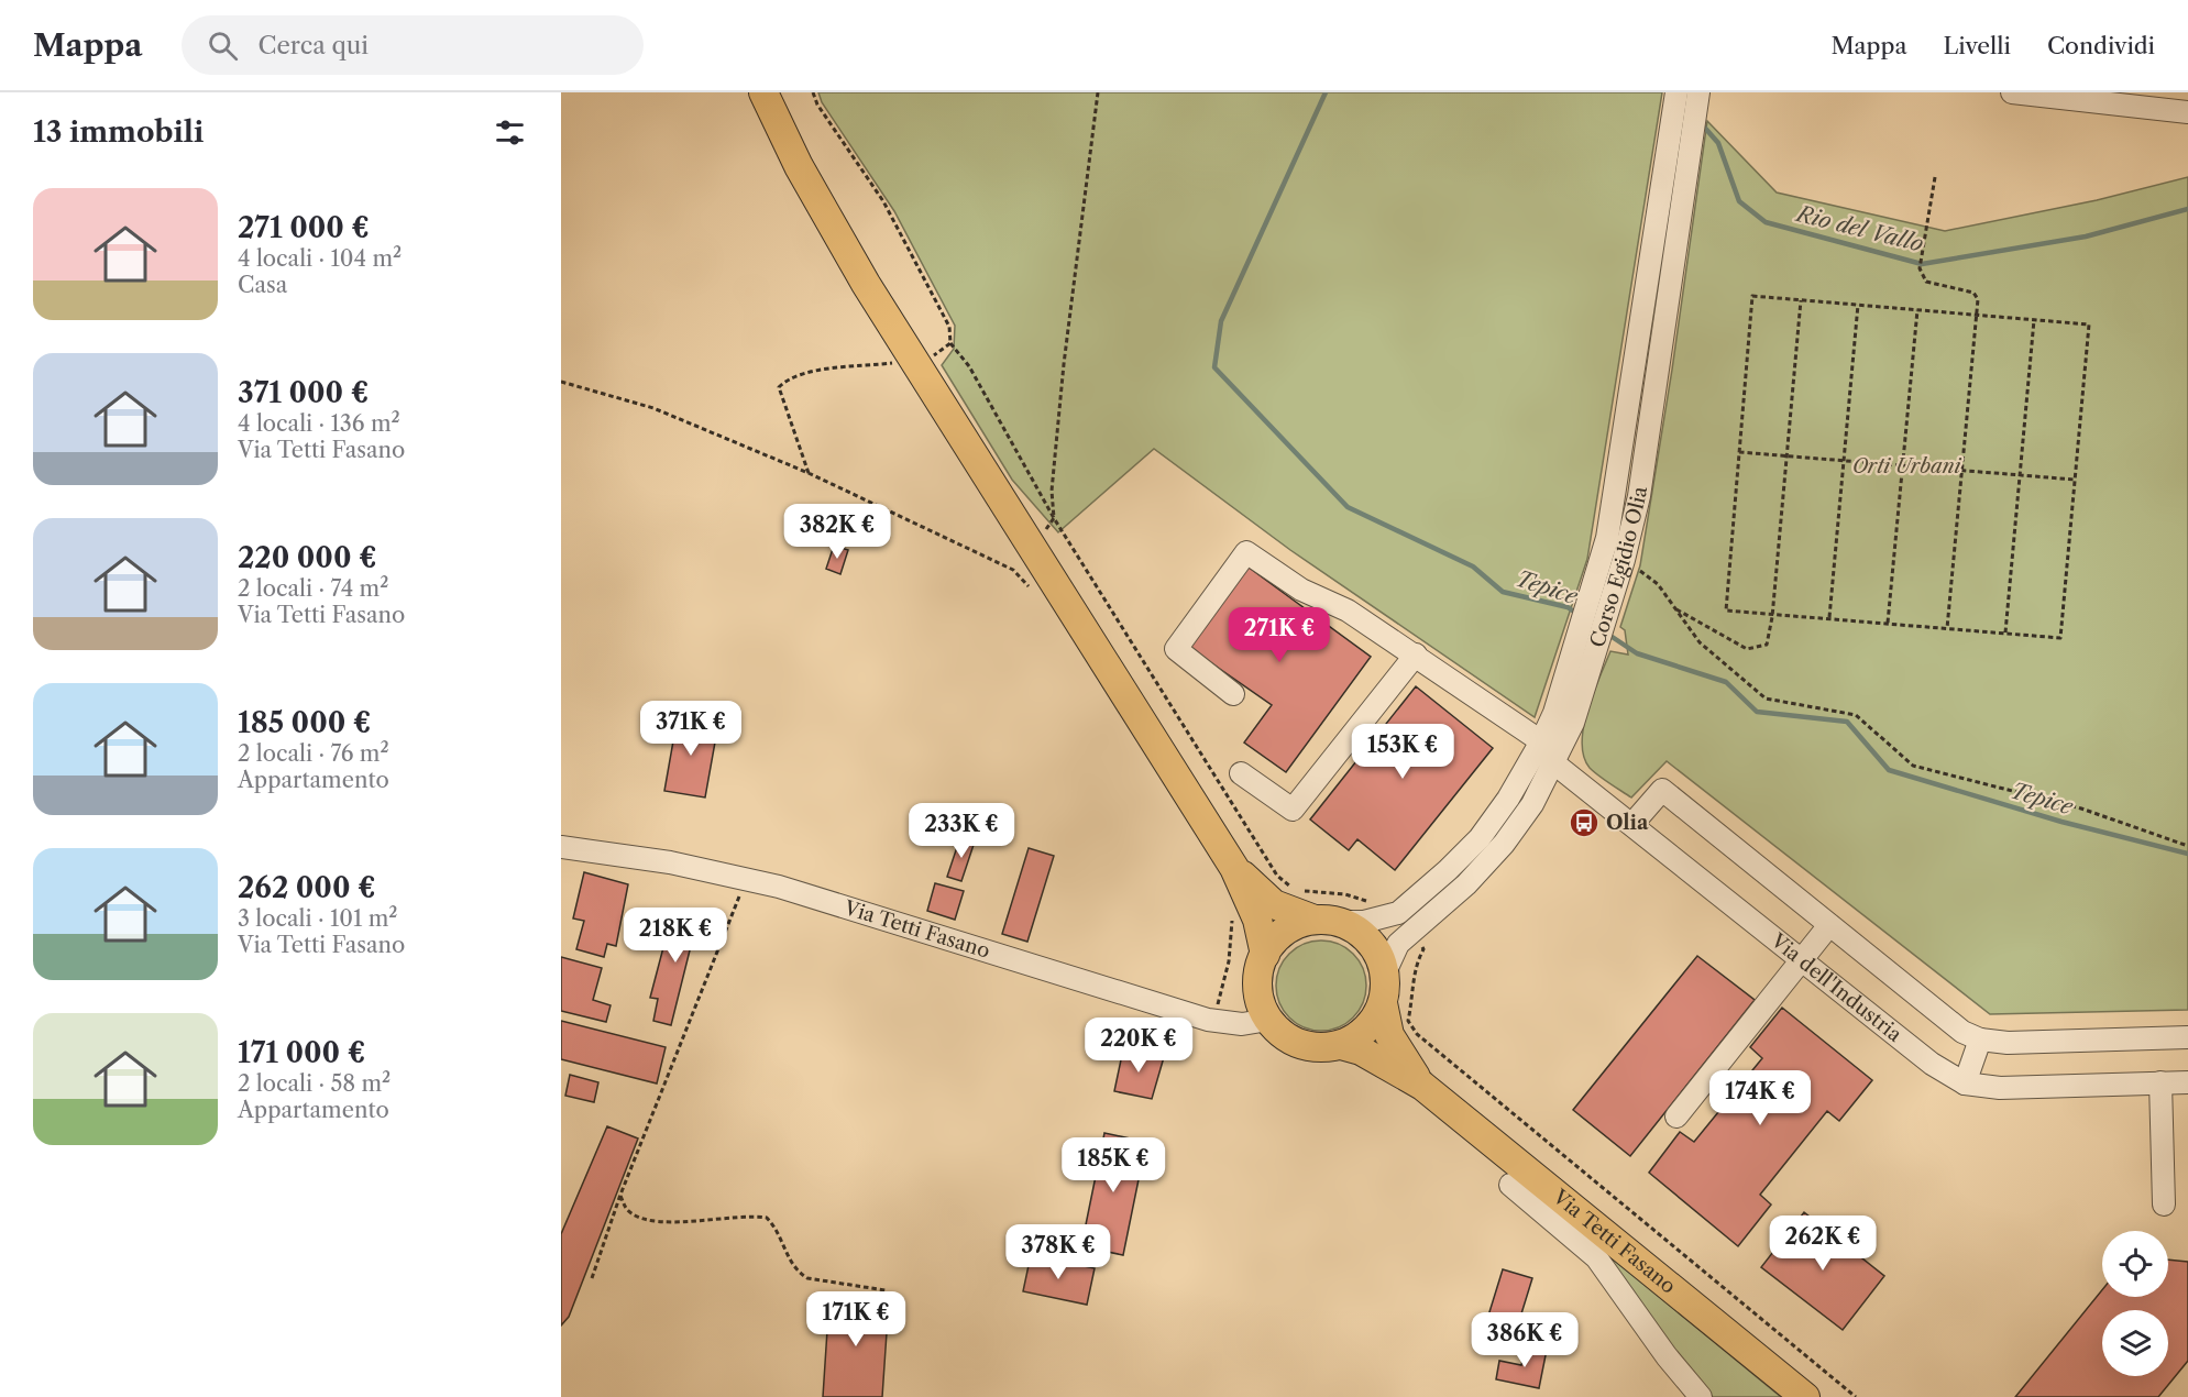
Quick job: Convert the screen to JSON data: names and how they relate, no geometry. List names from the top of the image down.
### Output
{
  "streets": {
    "main road": ["Via Tetti Fasano"],
    "street": ["Corso Egidio Olia", "Via dell'Industria"]
  },
  "crossings": [
    ["Corso Egidio Olia", "Via Tetti Fasano"],
    ["Corso Egidio Olia", "Via dell'Industria"]
  ],
  "water": ["Rio del Vallo", "Tepice"],
  "parks": ["Orti Urbani"],
  "places": {
    "bus stop": ["Olia"]
  },
  "page": {
    "header": "Mappa",
    "search": "Cerca qui",
    "nav": ["Mappa", "Livelli", "Condividi"],
    "heading": "13 immobili",
    "list": [
      {
        "name": "271 000 €",
        "note": "4 locali · 104 m² · Casa"
      },
      {
        "name": "371 000 €",
        "note": "4 locali · 136 m² · Via Tetti Fasano"
      },
      {
        "name": "220 000 €",
        "note": "2 locali · 74 m² · Via Tetti Fasano"
      },
      {
        "name": "185 000 €",
        "note": "2 locali · 76 m² · Appartamento"
      },
      {
        "name": "262 000 €",
        "note": "3 locali · 101 m² · Via Tetti Fasano"
      },
      {
        "name": "171 000 €",
        "note": "2 locali · 58 m² · Appartamento"
      }
    ],
    "price": [
      "382K €",
      "271K €",
      "371K €",
      "153K €",
      "233K €",
      "218K €",
      "220K €",
      "174K €",
      "185K €",
      "262K €",
      "378K €",
      "171K €",
      "386K €"
    ]
  }
}
